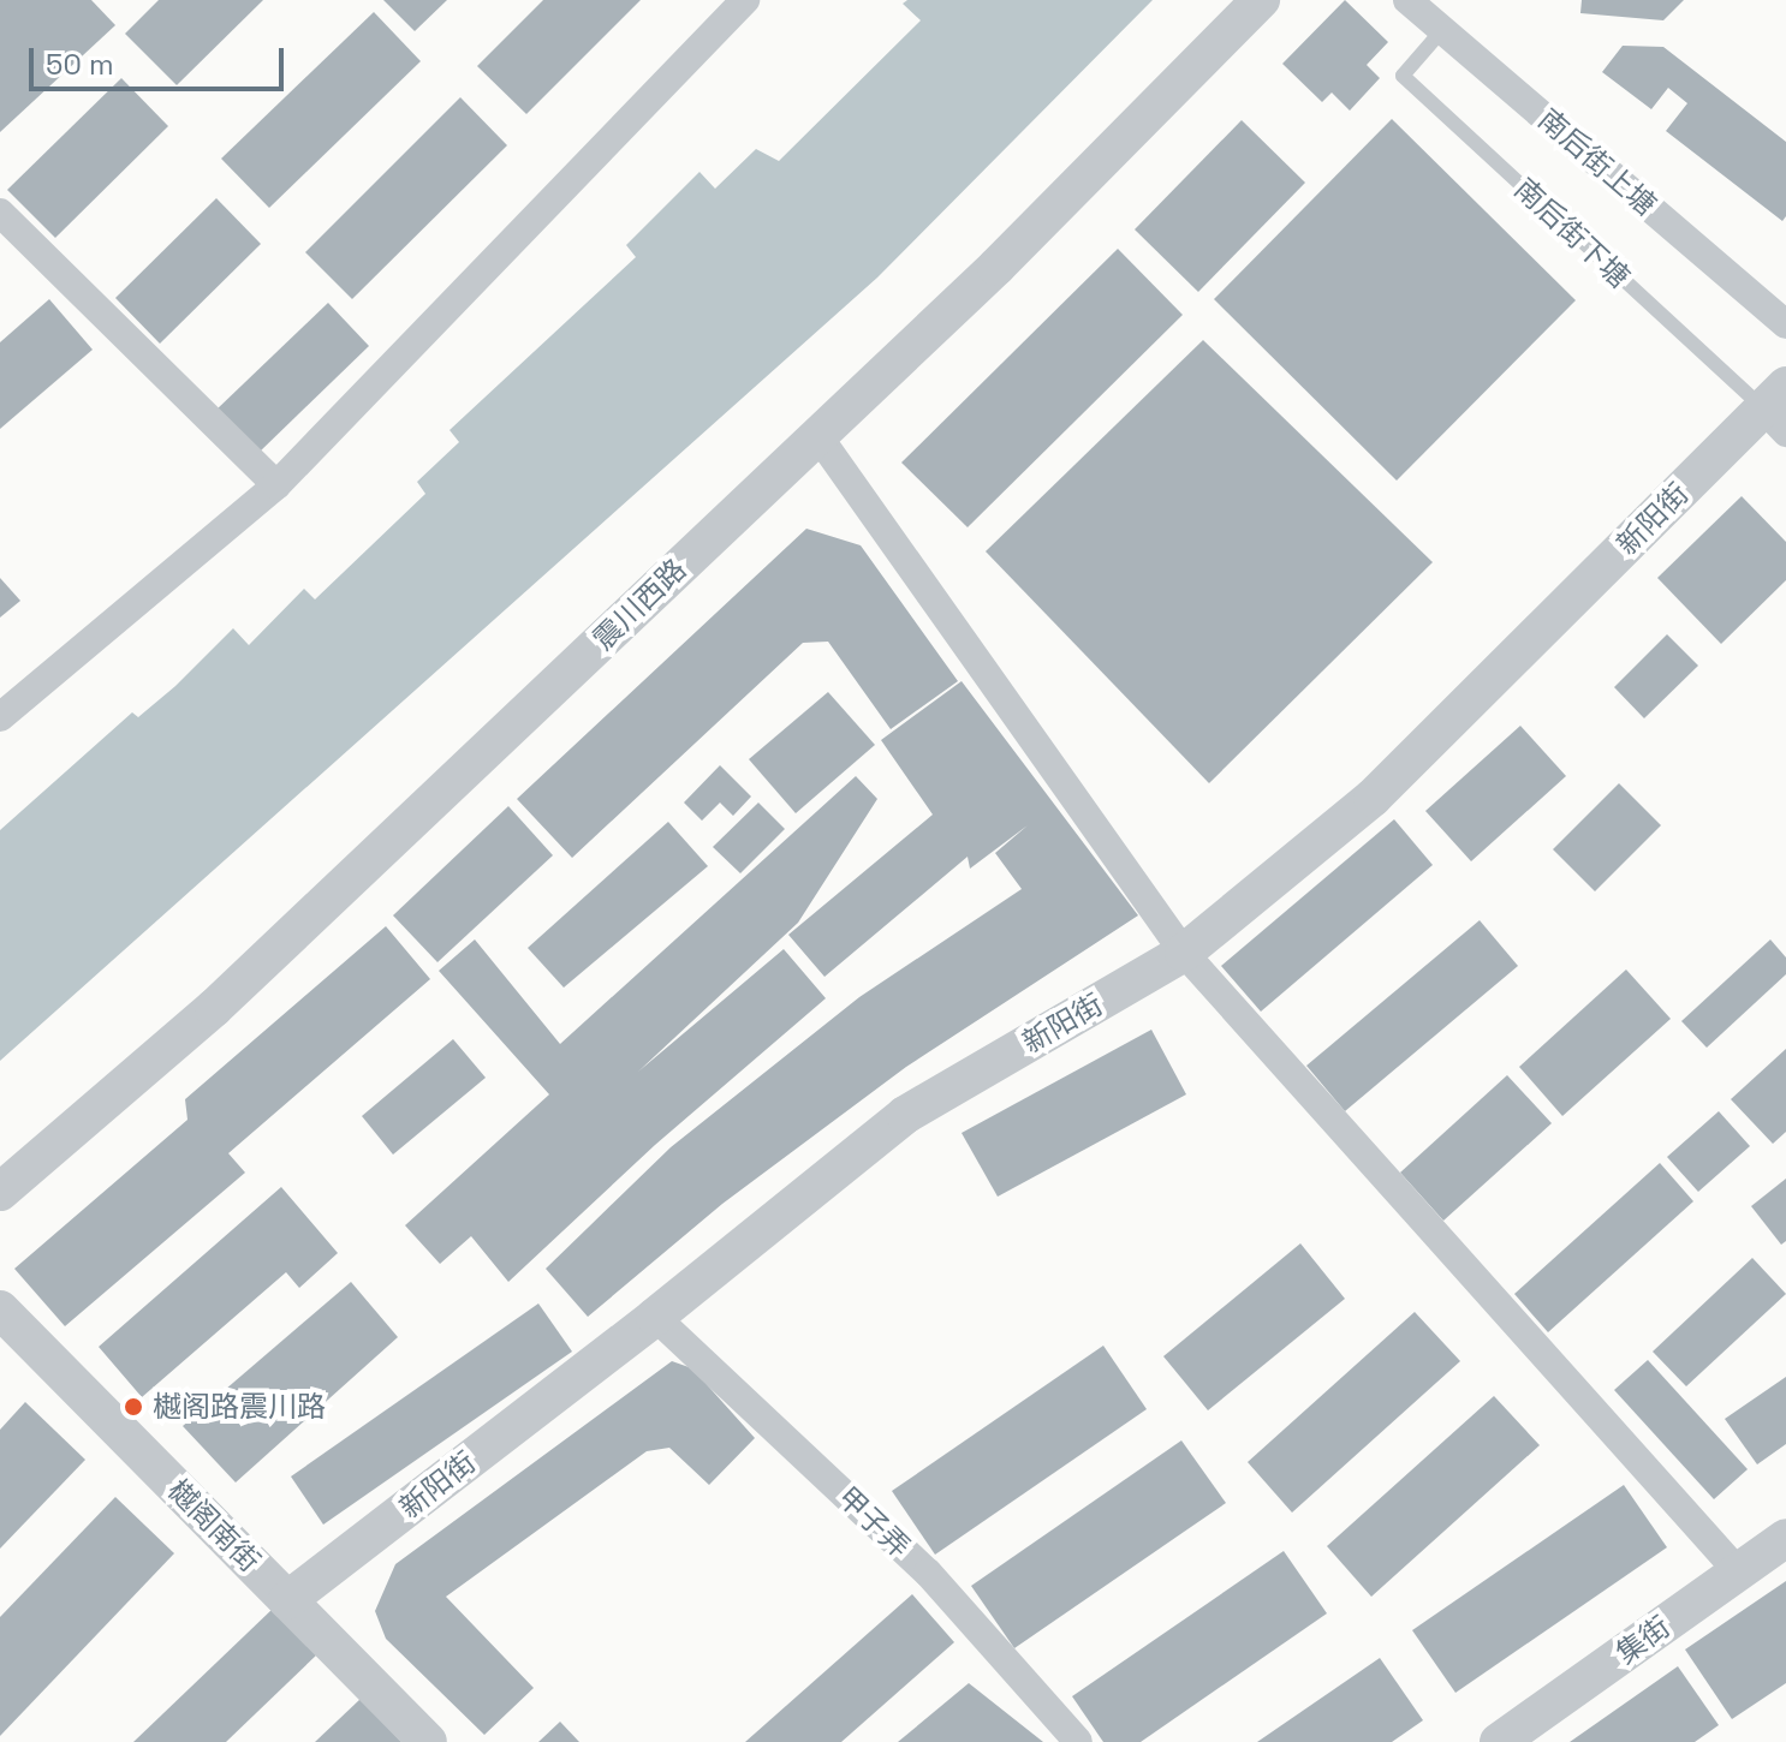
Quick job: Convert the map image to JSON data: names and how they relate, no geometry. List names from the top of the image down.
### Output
{
  "streets": {
    "street": [
      "南后街上塘",
      "新阳街",
      "震川西路",
      "甲子弄",
      "樾阁南街",
      "集街"
    ],
    "lane": ["南后街下塘"]
  },
  "crossings": [
    ["南后街上塘", "南后街下塘"],
    ["南后街下塘", "新阳街"],
    ["新阳街", "甲子弄"],
    ["新阳街", "樾阁南街"]
  ],
  "places": ["樾阁路震川路"],
  "scale_bar": "50 m"
}
